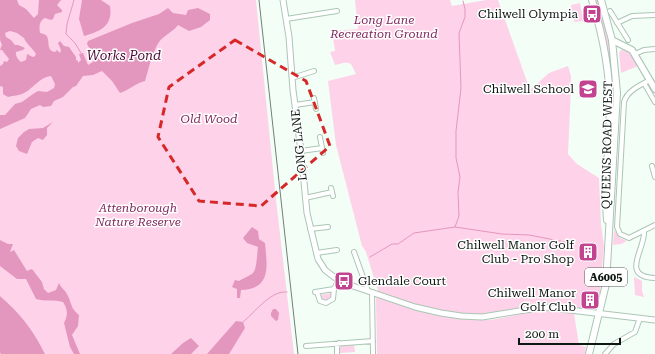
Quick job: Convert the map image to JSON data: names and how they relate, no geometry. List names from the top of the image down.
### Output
{
  "streets": {
    "main road": ["QUEENS ROAD WEST", "A6005"],
    "street": ["LONG LANE"]
  },
  "crossings": [
    ["LONG LANE", "QUEENS ROAD WEST"],
    ["QUEENS ROAD WEST", "A6005"]
  ],
  "water": ["Works Pond"],
  "parks": ["Long Lane Recreation Ground", "Old Wood", "Attenborough Nature Reserve"],
  "places": {
    "bus stop": ["Chilwell Olympia", "Glendale Court"],
    "school or university": ["Chilwell School"],
    "building": ["Chilwell Manor Golf Club - Pro Shop", "Chilwell Manor Golf Club"]
  },
  "scale_bar": "200 m"
}
